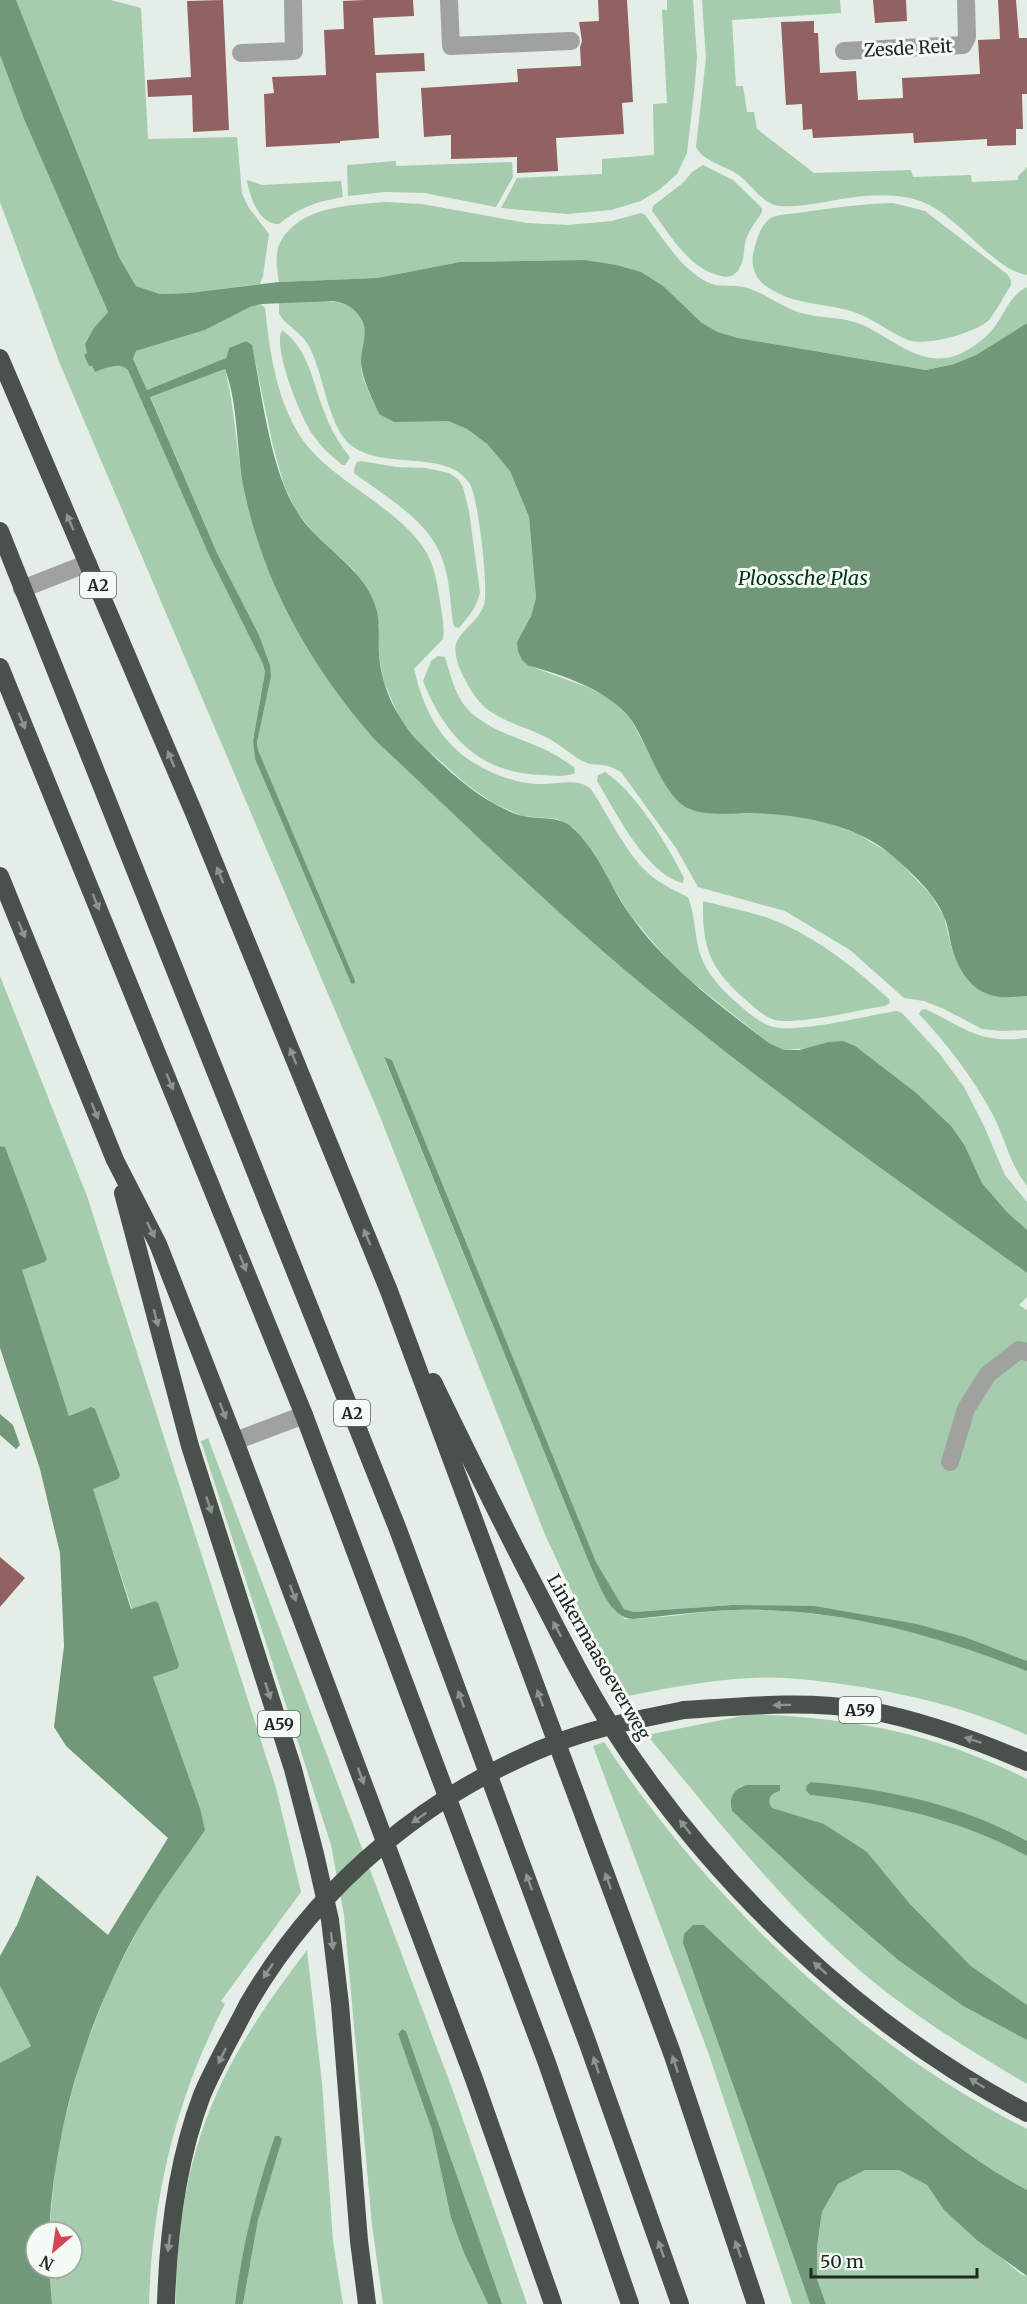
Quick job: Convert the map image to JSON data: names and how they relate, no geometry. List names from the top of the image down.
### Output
{
  "streets": {
    "highway": ["A2", "Linkermaasoeverweg", "A59"],
    "street": ["Zesde Reit"]
  },
  "crossings": [
    ["A2", "Linkermaasoeverweg"]
  ],
  "water": ["Ploossche Plas"],
  "scale_bar": "50 m",
  "north": "bottom left"
}
